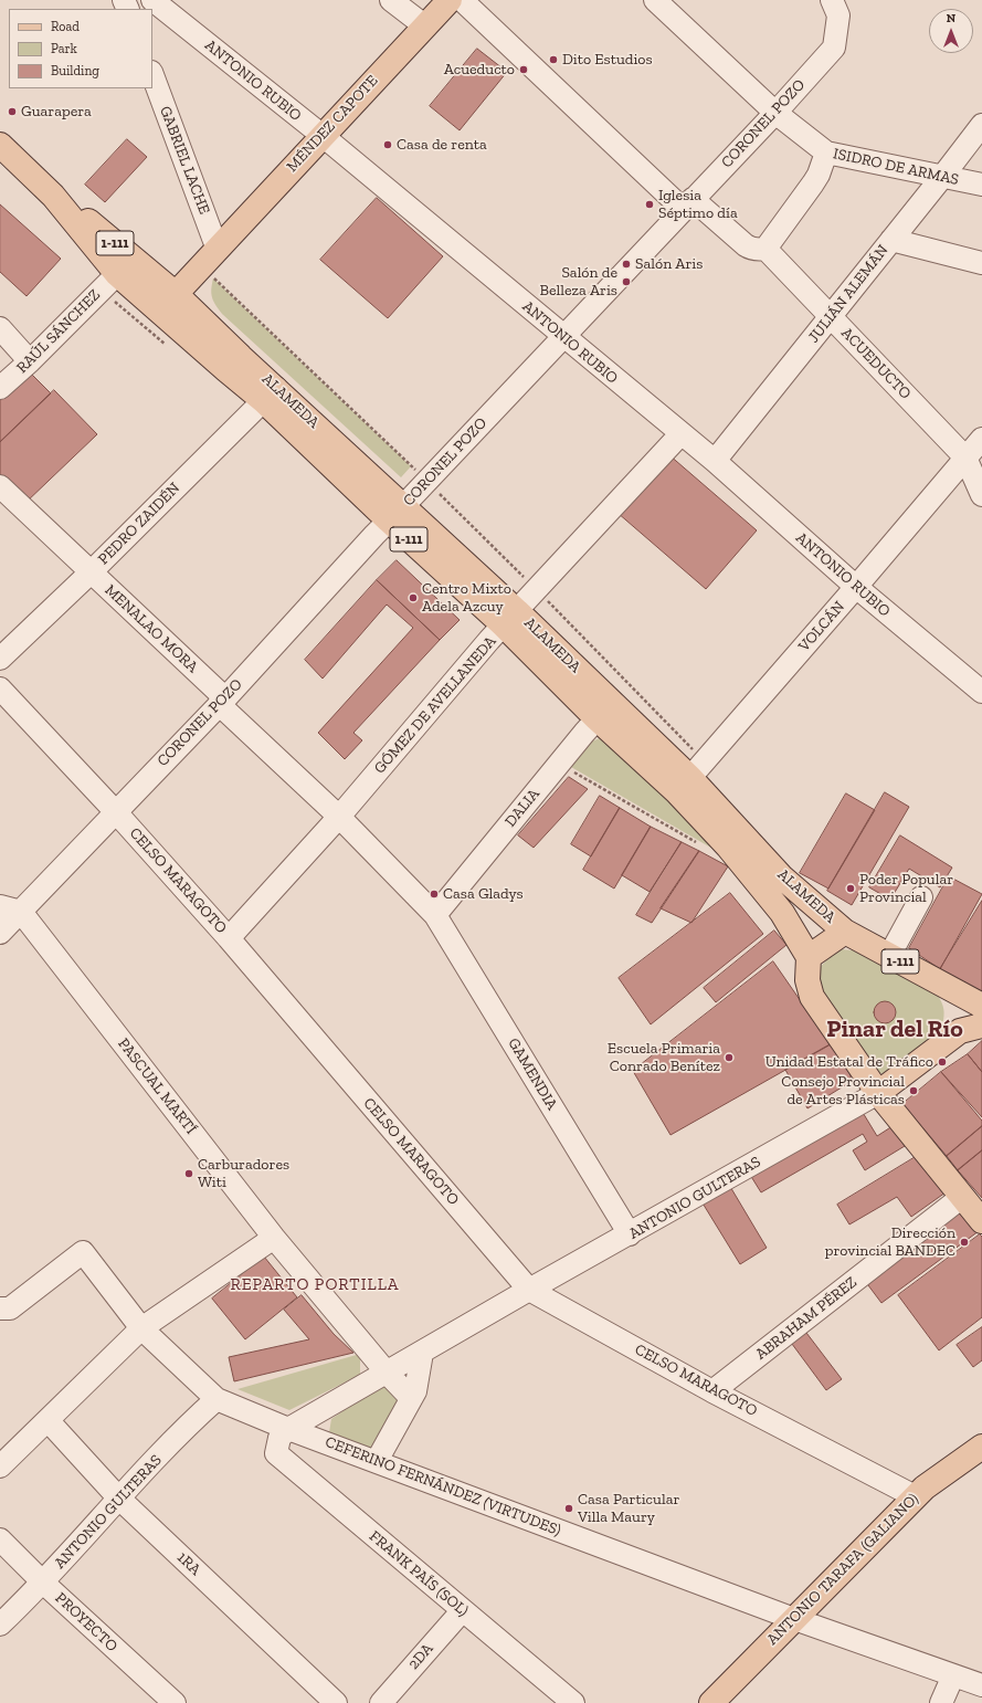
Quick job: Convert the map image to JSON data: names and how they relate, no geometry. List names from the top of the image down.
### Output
{
  "streets": {
    "main road": [
      "MÉNDEZ CAPOTE",
      "1-111",
      "ALAMEDA",
      "ANTONIO GULTERAS",
      "ANTONIO TARAFA (GALIANO)"
    ],
    "street": [
      "ANTONIO RUBIO",
      "CORONEL POZO",
      "GABRIEL LACHE",
      "ISIDRO DE ARMAS",
      "JULIÁN ALEMÁN",
      "RAÚL SÁNCHEZ",
      "ACUEDUCTO",
      "PEDRO ZAIDÉN",
      "VOLCÁN",
      "MENALAO MORA",
      "GÓMEZ DE AVELLANEDA",
      "DALIA",
      "CELSO MARAGOTO",
      "GAMENDIA",
      "PASCUAL MARTÍ",
      "ABRAHAM PÉREZ",
      "CEFERINO FERNÁNDEZ (VIRTUDES)",
      "1RA",
      "FRANK PAÍS (SOL)",
      "PROYECTO",
      "2DA"
    ]
  },
  "crossings": [
    ["ANTONIO RUBIO", "MÉNDEZ CAPOTE"],
    ["ANTONIO RUBIO", "CORONEL POZO"],
    ["ANTONIO RUBIO", "JULIÁN ALEMÁN"],
    ["ANTONIO RUBIO", "VOLCÁN"],
    ["ANTONIO RUBIO", "GÓMEZ DE AVELLANEDA"],
    ["MÉNDEZ CAPOTE", "GABRIEL LACHE"],
    ["MÉNDEZ CAPOTE", "ALAMEDA"],
    ["CORONEL POZO", "ISIDRO DE ARMAS"],
    ["CORONEL POZO", "ALAMEDA"],
    ["CORONEL POZO", "MENALAO MORA"],
    ["CORONEL POZO", "CELSO MARAGOTO"],
    ["CORONEL POZO", "PASCUAL MARTÍ"],
    ["ISIDRO DE ARMAS", "JULIÁN ALEMÁN"],
    ["JULIÁN ALEMÁN", "ACUEDUCTO"],
    ["RAÚL SÁNCHEZ", "ALAMEDA"],
    ["ACUEDUCTO", "VOLCÁN"],
    ["ALAMEDA", "PEDRO ZAIDÉN"],
    ["ALAMEDA", "VOLCÁN"],
    ["ALAMEDA", "GÓMEZ DE AVELLANEDA"],
    ["ALAMEDA", "DALIA"],
    ["ALAMEDA", "ANTONIO GULTERAS"],
    ["PEDRO ZAIDÉN", "MENALAO MORA"],
    ["MENALAO MORA", "GÓMEZ DE AVELLANEDA"],
    ["MENALAO MORA", "DALIA"],
    ["MENALAO MORA", "GAMENDIA"],
    ["GÓMEZ DE AVELLANEDA", "CELSO MARAGOTO"],
    ["DALIA", "GAMENDIA"],
    ["CELSO MARAGOTO", "ANTONIO GULTERAS"],
    ["CELSO MARAGOTO", "ABRAHAM PÉREZ"],
    ["CELSO MARAGOTO", "ANTONIO TARAFA (GALIANO)"],
    ["GAMENDIA", "ANTONIO GULTERAS"],
    ["PASCUAL MARTÍ", "ANTONIO GULTERAS"],
    ["ANTONIO GULTERAS", "CEFERINO FERNÁNDEZ (VIRTUDES)"],
    ["ANTONIO GULTERAS", "1RA"],
    ["ANTONIO GULTERAS", "FRANK PAÍS (SOL)"],
    ["ANTONIO GULTERAS", "PROYECTO"],
    ["CEFERINO FERNÁNDEZ (VIRTUDES)", "ANTONIO TARAFA (GALIANO)"],
    ["CEFERINO FERNÁNDEZ (VIRTUDES)", "FRANK PAÍS (SOL)"],
    ["FRANK PAÍS (SOL)", "2DA"]
  ],
  "districts": ["Pinar del Río", "REPARTO PORTILLA"],
  "places": [
    "Dito Estudios",
    "Acueducto",
    "Guarapera",
    "Casa de renta",
    "Iglesia Séptimo día",
    "Salón Aris",
    "Salón de Belleza Aris",
    "Centro Mixto Adela Azcuy",
    "Poder Popular Provincial",
    "Casa Gladys",
    "Escuela Primaria Conrado Benítez",
    "Unidad Estatal de Tráfico",
    "Consejo Provincial de Artes Plásticas",
    "Carburadores Witi",
    "Dirección provincial BANDEC",
    "Casa Particular Villa Maury"
  ],
  "legend": ["Road", "Park", "Building"],
  "north": "top"
}
